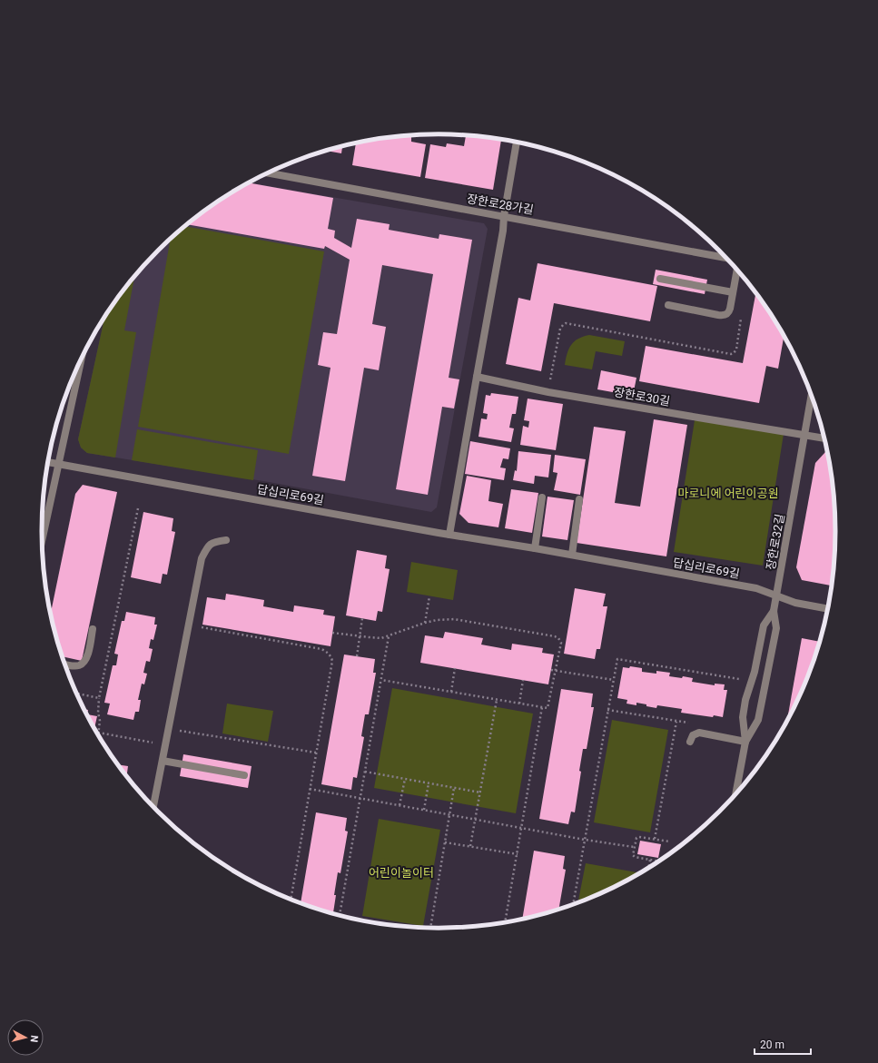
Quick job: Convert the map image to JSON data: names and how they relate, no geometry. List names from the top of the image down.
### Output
{
  "streets": {
    "street": [
      "장한로28가길",
      "장한로30길",
      "답십리로69길",
      "장한로32길"
    ]
  },
  "crossings": [
    ["장한로30길", "장한로32길"],
    ["답십리로69길", "장한로32길"]
  ],
  "parks": ["마로니에 어린이공원", "어린이놀이터"],
  "scale_bar": "20 m",
  "north": "right"
}
